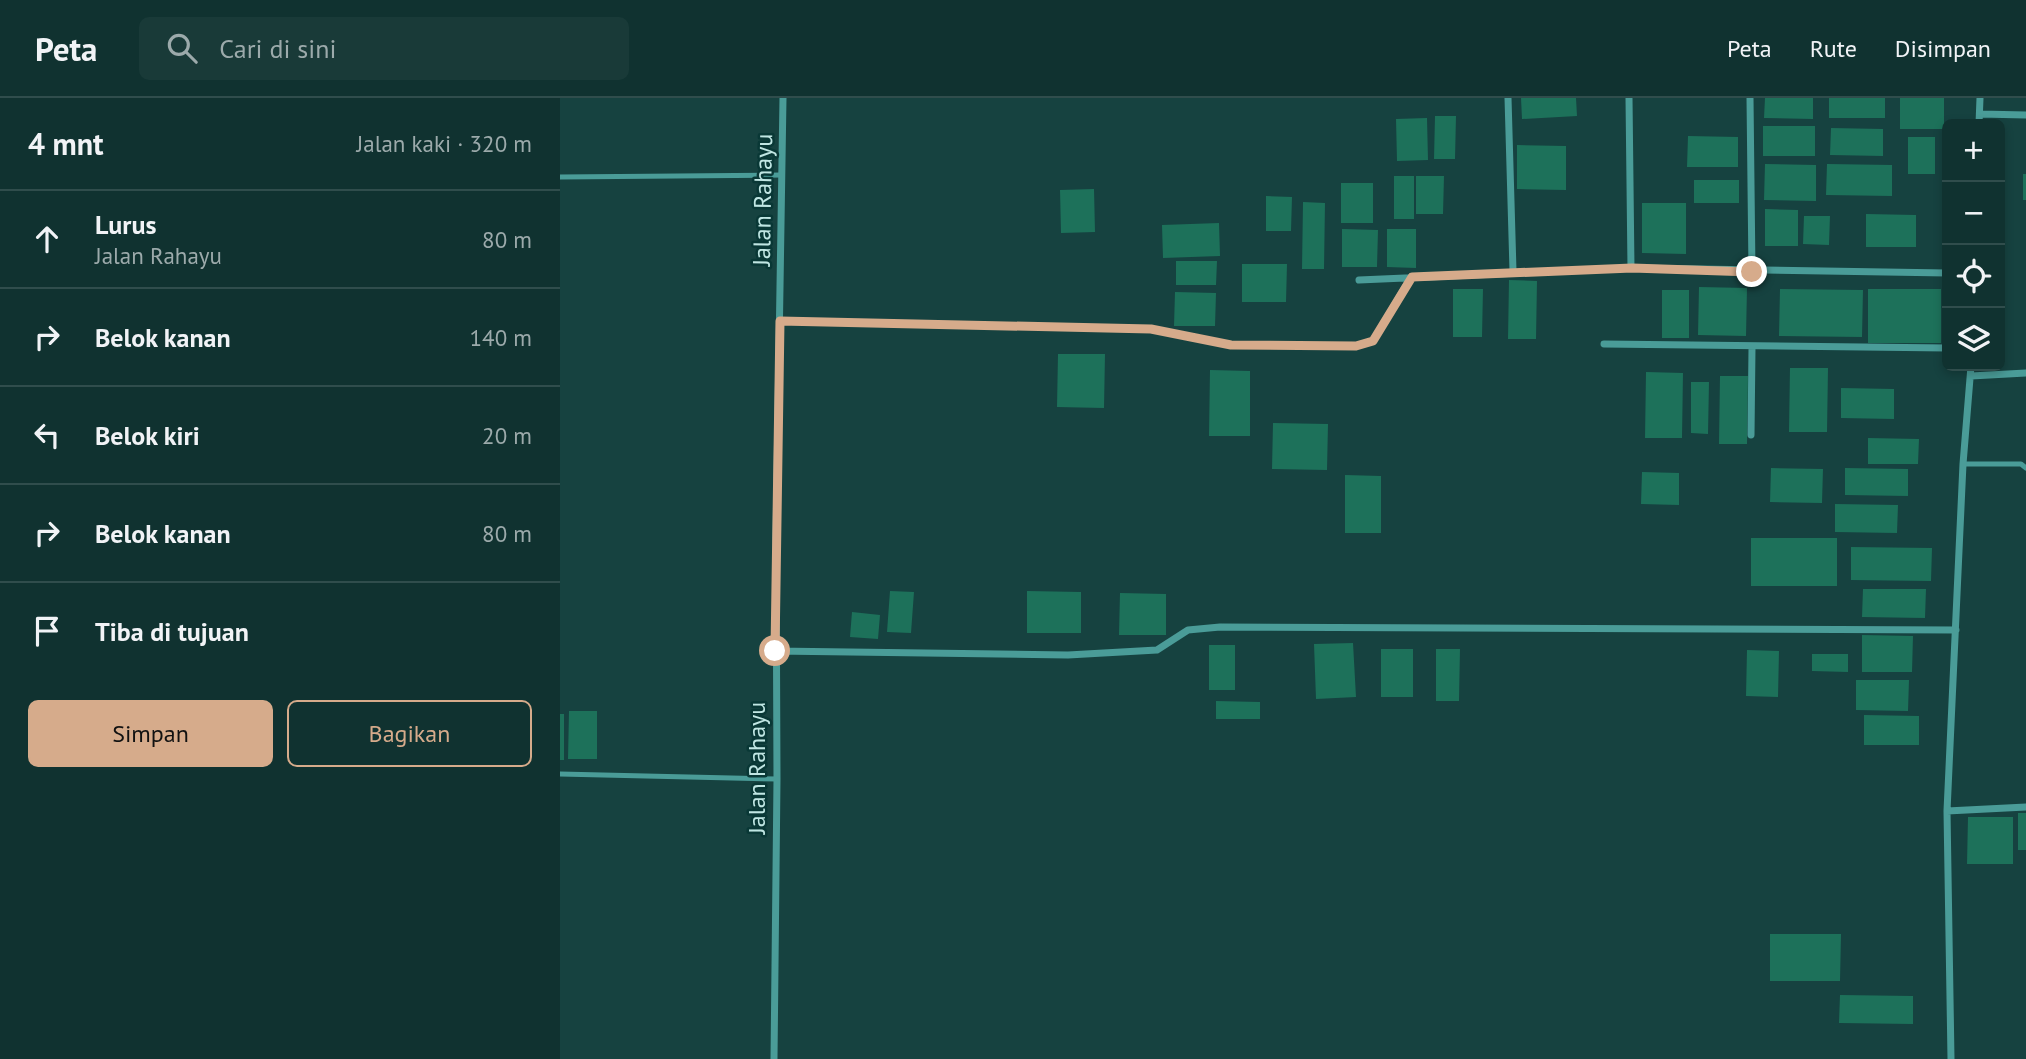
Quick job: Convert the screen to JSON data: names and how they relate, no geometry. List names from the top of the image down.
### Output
{
  "streets": {
    "street": ["Jalan Rahayu"]
  },
  "page": {
    "header": "Peta",
    "search": "Cari di sini",
    "nav": ["Peta", "Rute", "Disimpan"],
    "heading": ["4 mnt", "Jalan kaki · 320 m"],
    "map_buttons": ["+", "−"],
    "list": [
      ["Lurus", "Jalan Rahayu", "80 m"],
      ["Belok kanan", "140 m"],
      ["Belok kiri", "20 m"],
      ["Belok kanan", "80 m"],
      "Tiba di tujuan"
    ],
    "buttons": ["Simpan", "Bagikan"]
  }
}
